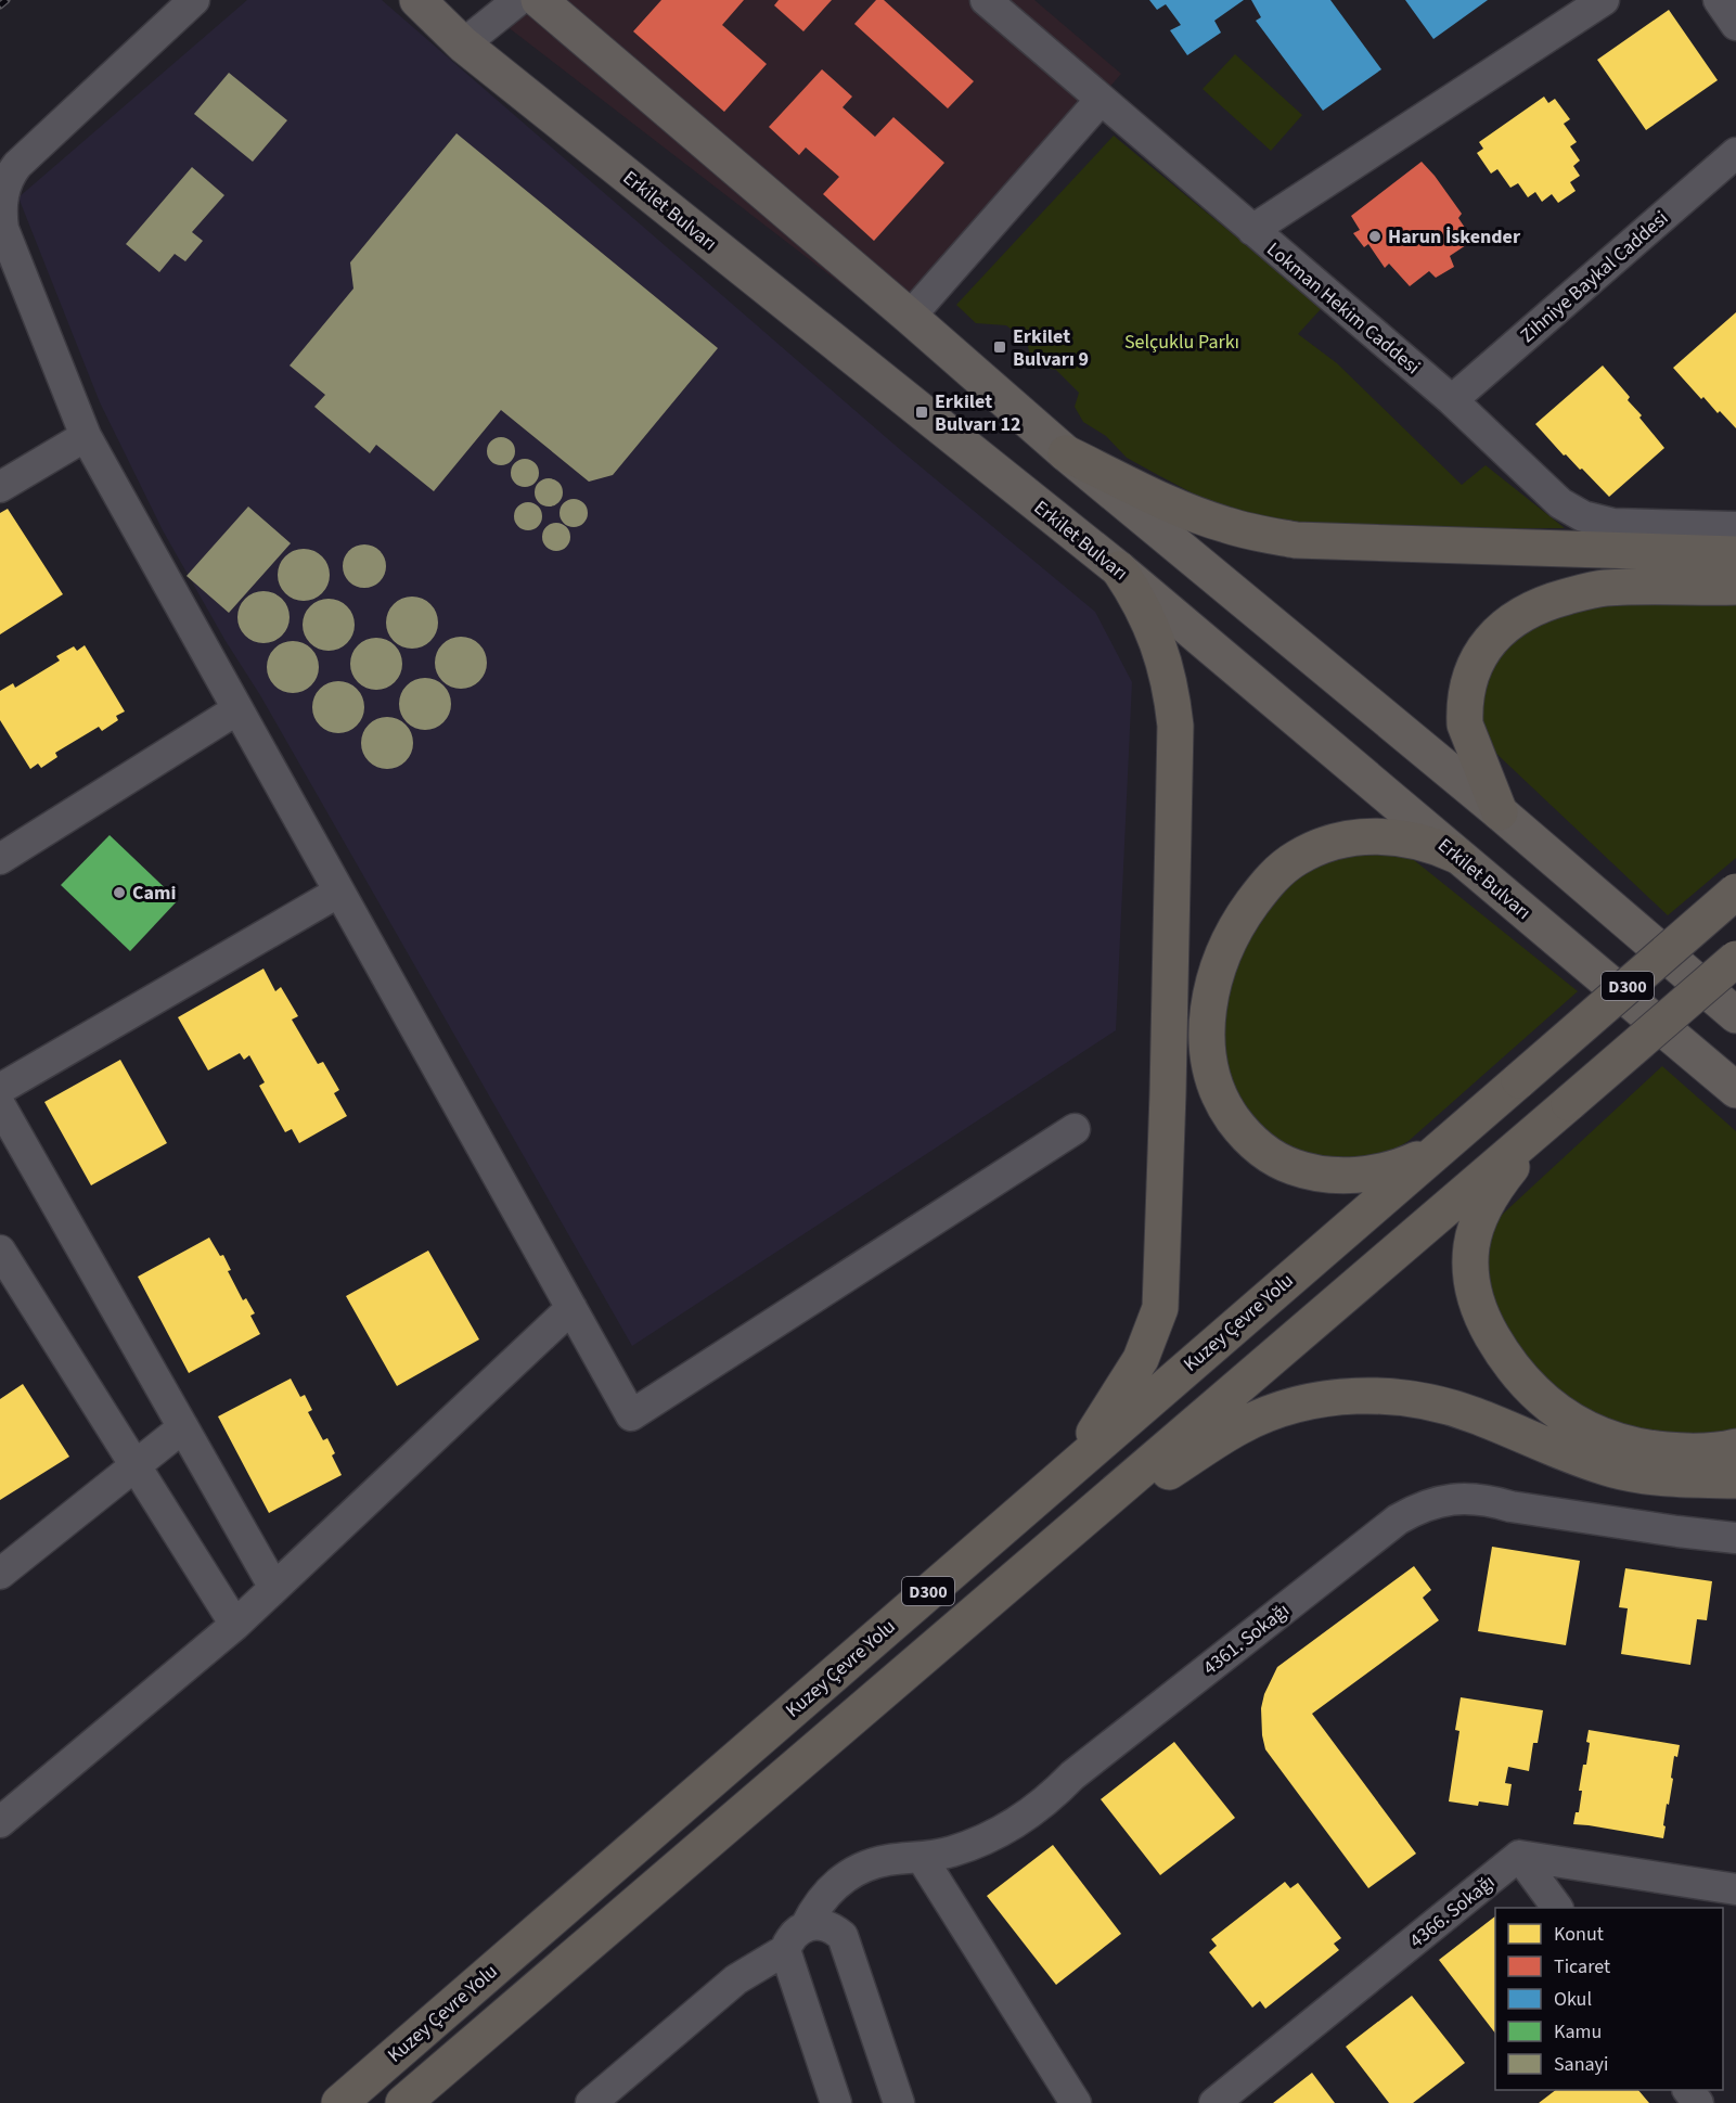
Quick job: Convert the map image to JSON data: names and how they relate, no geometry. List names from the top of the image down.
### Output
{
  "streets": {
    "highway": ["D300", "Kuzey Çevre Yolu"],
    "main road": ["Erkilet Bulvarı"],
    "street": [
      "Zihniye Baykal Caddesi",
      "Lokman Hekim Caddesi",
      "4361. Sokağı",
      "4366. Sokağı"
    ]
  },
  "crossings": [
    ["Zihniye Baykal Caddesi", "Lokman Hekim Caddesi"]
  ],
  "parks": ["Selçuklu Parkı"],
  "places": {
    "other": ["Harun İskender", "Cami"],
    "transit": ["Erkilet Bulvarı 9", "Erkilet Bulvarı 12"]
  },
  "legend": [
    "Konut",
    "Ticaret",
    "Okul",
    "Kamu",
    "Sanayi"
  ]
}
